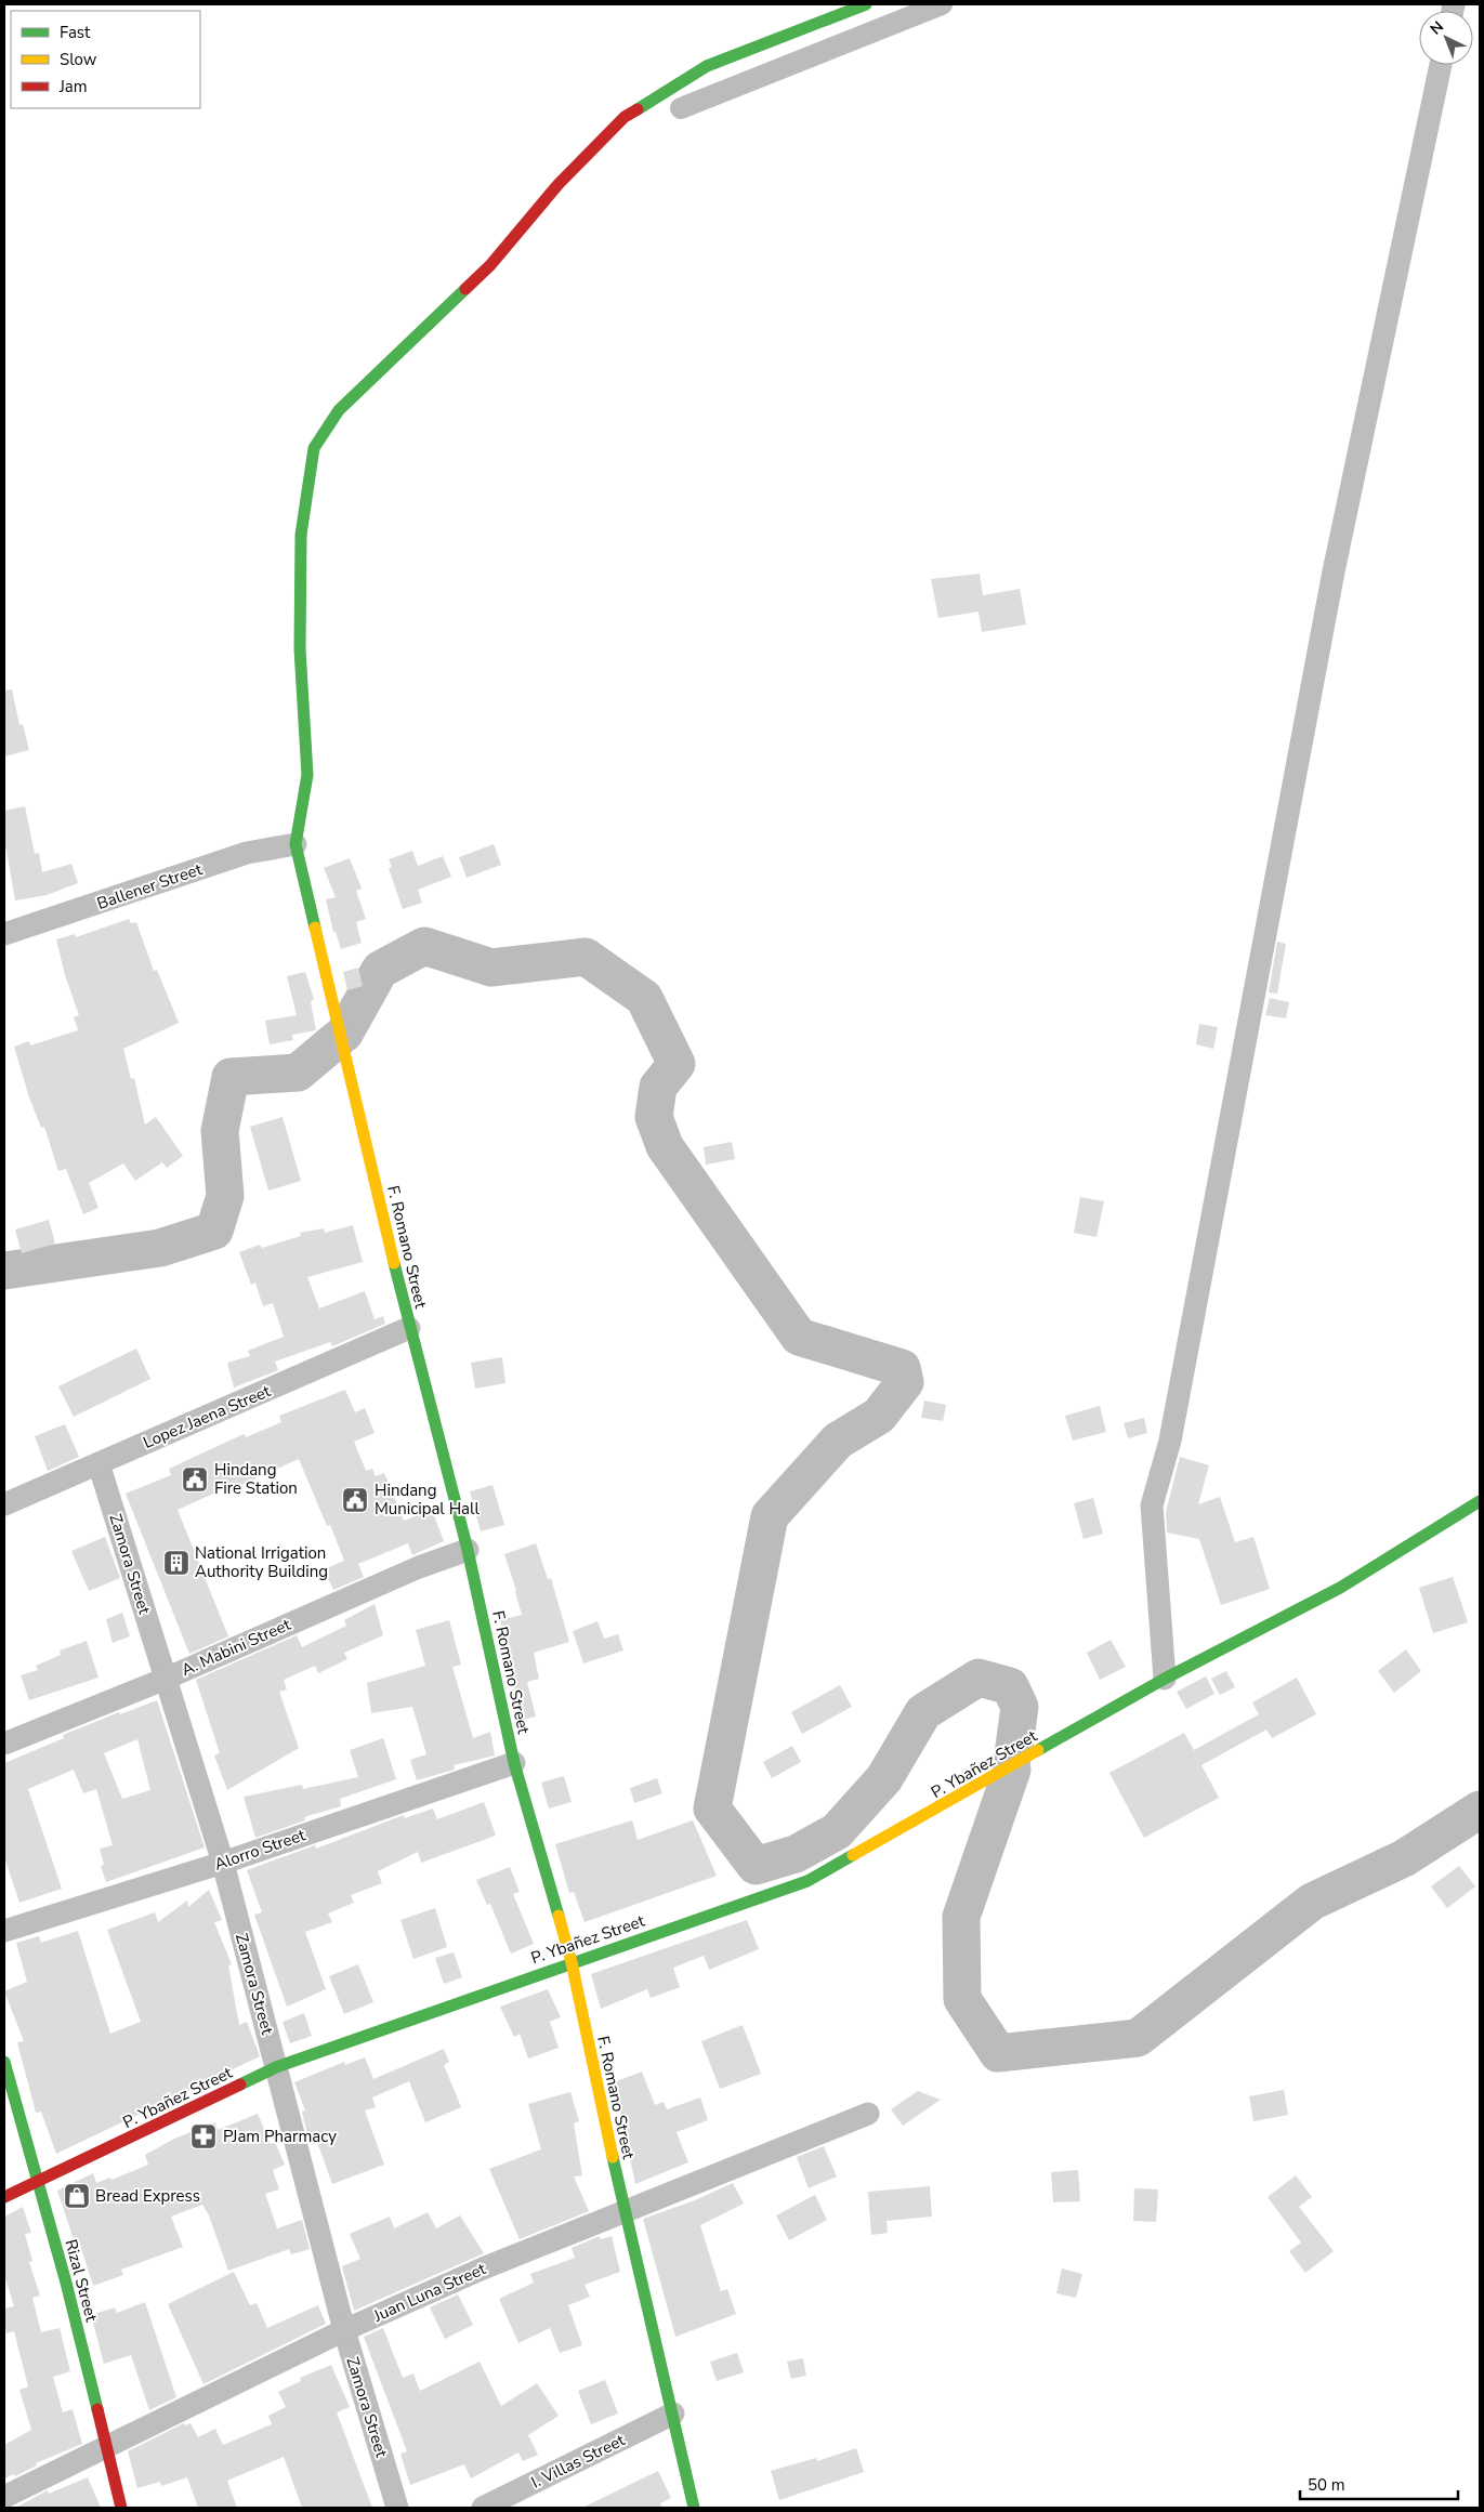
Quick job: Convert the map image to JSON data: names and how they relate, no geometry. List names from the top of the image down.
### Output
{
  "streets": {
    "street": [
      "Ballener Street",
      "F. Romano Street",
      "Lopez Jaena Street",
      "Zamora Street",
      "A. Mabini Street",
      "P. Ybañez Street",
      "Alorro Street",
      "Rizal Street",
      "Juan Luna Street",
      "I. Villas Street"
    ]
  },
  "crossings": [
    ["Ballener Street", "F. Romano Street"],
    ["F. Romano Street", "Lopez Jaena Street"],
    ["F. Romano Street", "A. Mabini Street"],
    ["F. Romano Street", "P. Ybañez Street"],
    ["F. Romano Street", "Alorro Street"],
    ["F. Romano Street", "Juan Luna Street"],
    ["F. Romano Street", "I. Villas Street"],
    ["Lopez Jaena Street", "Zamora Street"],
    ["Zamora Street", "A. Mabini Street"],
    ["Zamora Street", "P. Ybañez Street"],
    ["Zamora Street", "Alorro Street"],
    ["Zamora Street", "Juan Luna Street"],
    ["P. Ybañez Street", "Rizal Street"],
    ["Rizal Street", "Juan Luna Street"]
  ],
  "places": {
    "public building": ["Hindang Fire Station", "Hindang Municipal Hall"],
    "building": ["National Irrigation Authority Building"],
    "pharmacy": ["PJam Pharmacy"],
    "shop": ["Bread Express"]
  },
  "legend": ["Fast", "Slow", "Jam"],
  "scale_bar": "50 m",
  "north": "top left"
}
